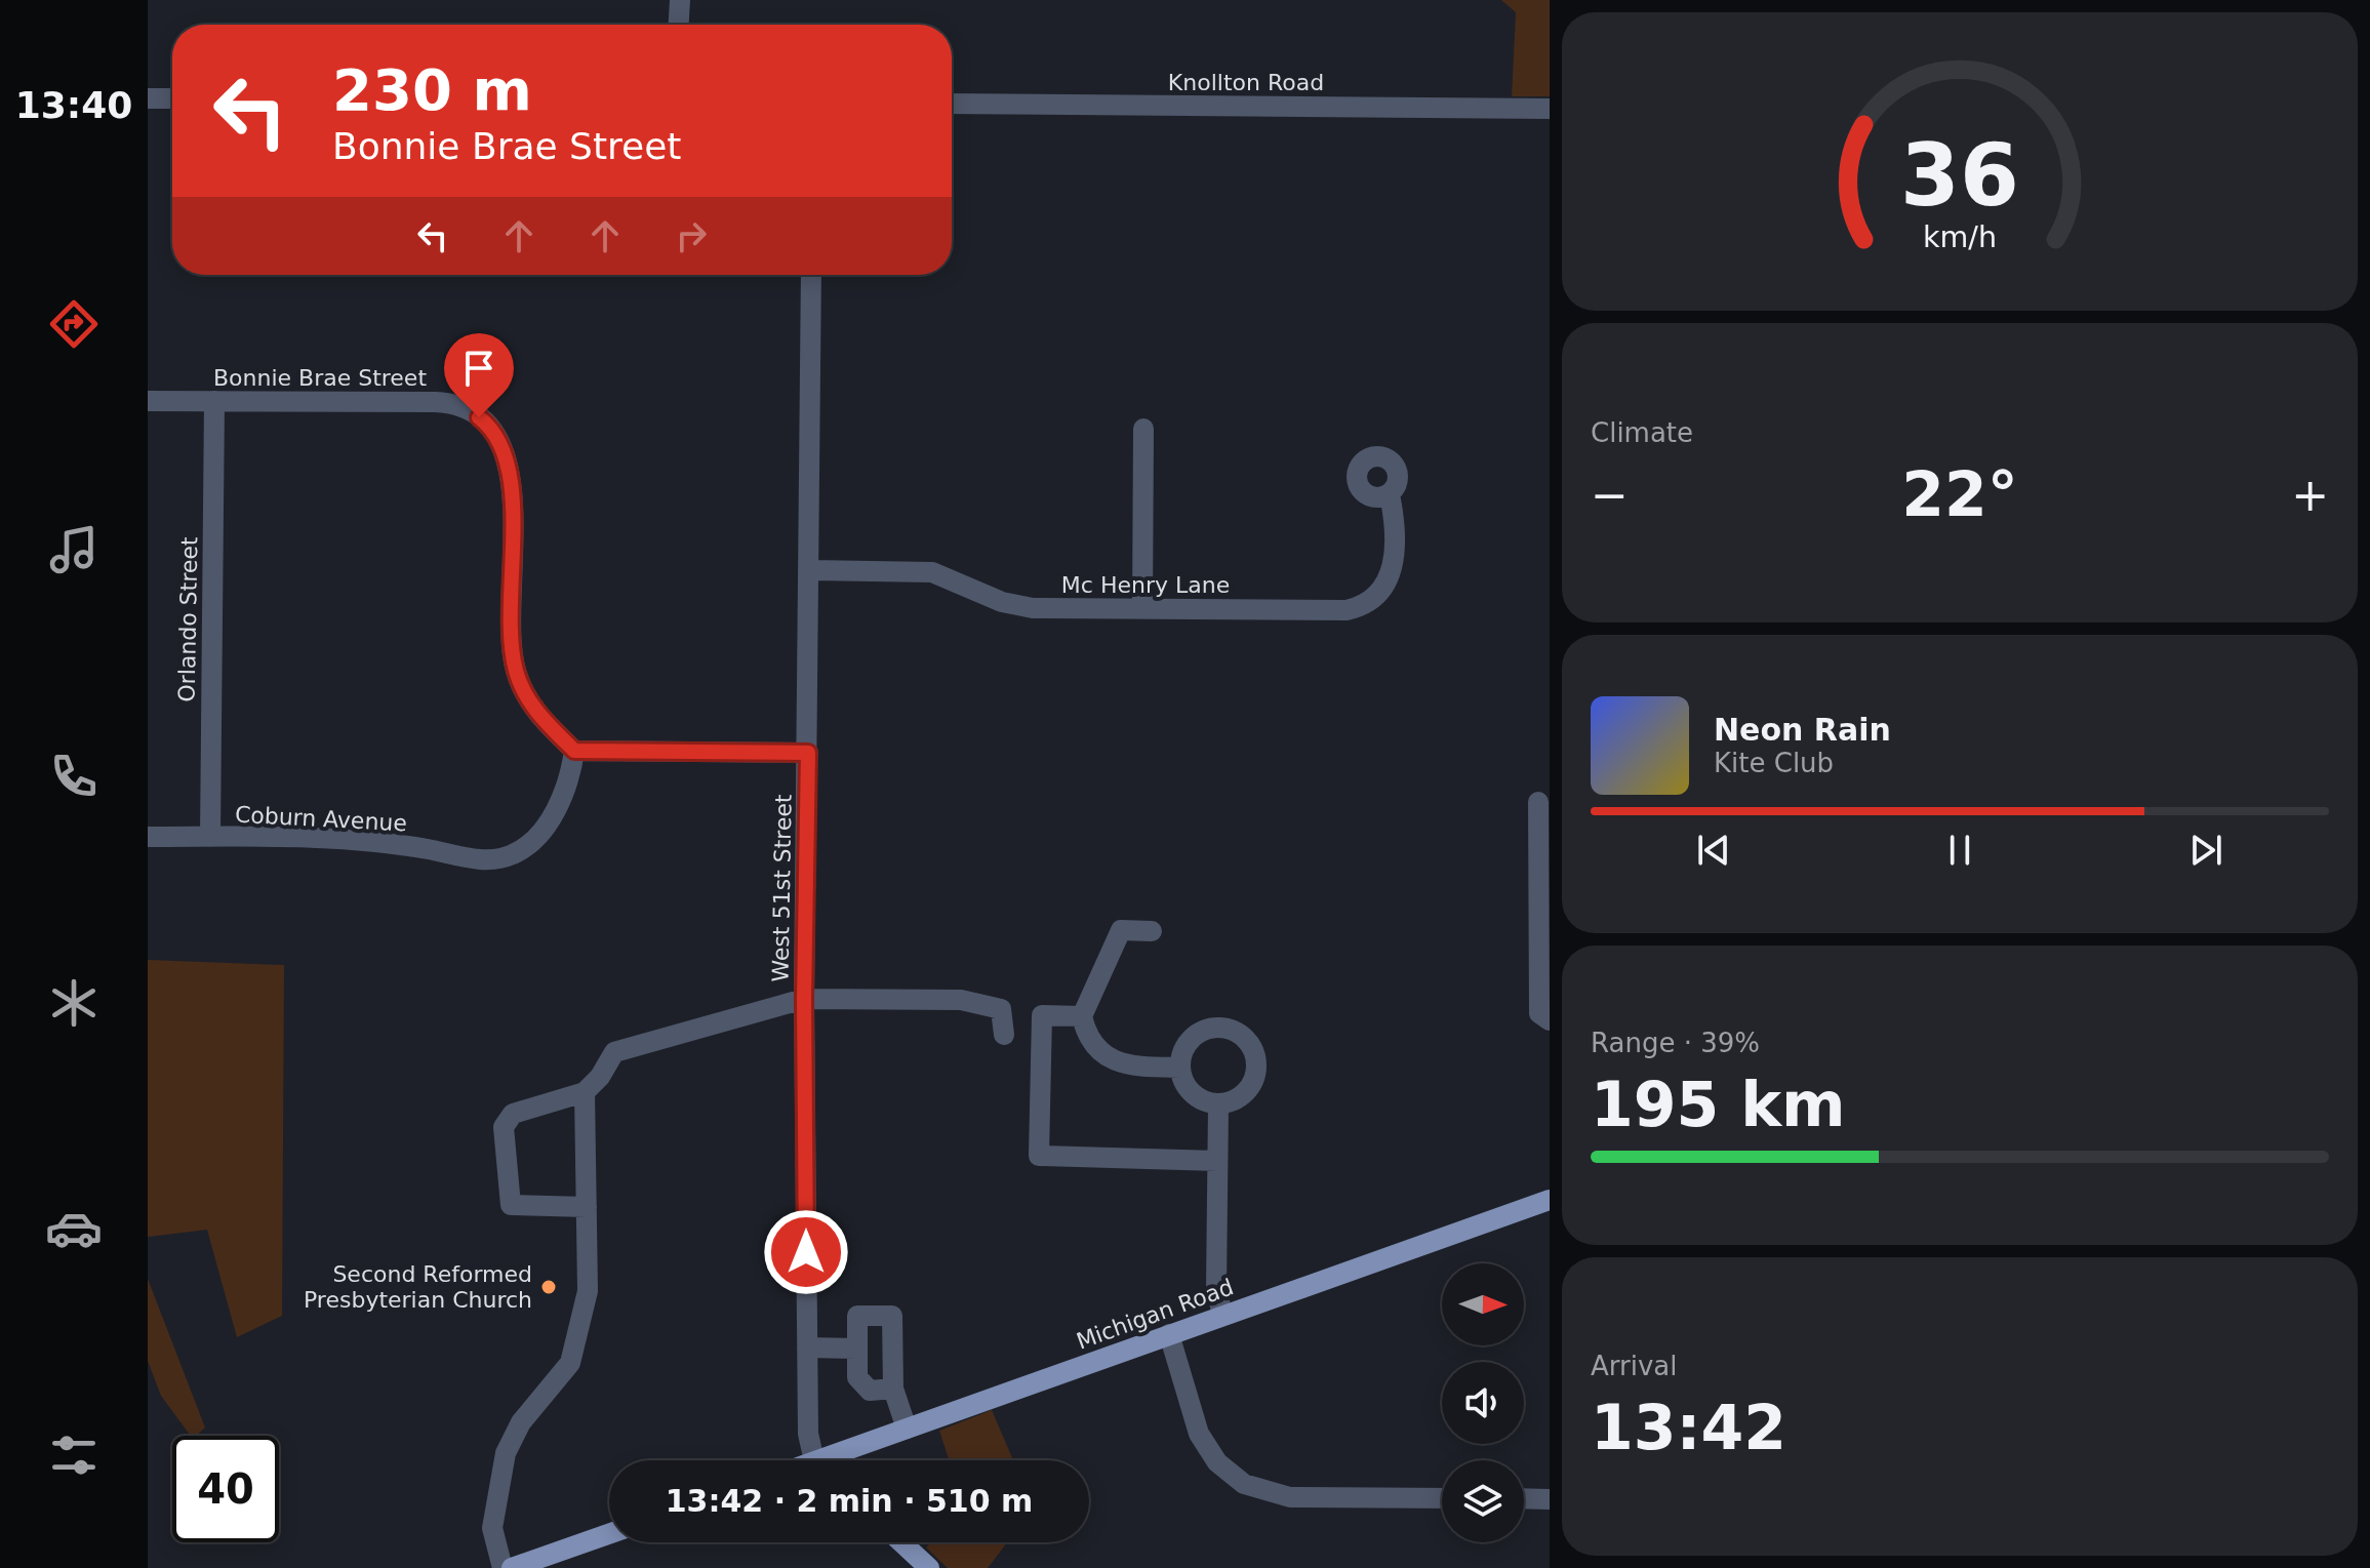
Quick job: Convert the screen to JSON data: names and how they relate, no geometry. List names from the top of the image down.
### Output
{
  "streets": {
    "main road": ["Michigan Road"],
    "street": [
      "Knollton Road",
      "Bonnie Brae Street",
      "Mc Henry Lane",
      "Orlando Street",
      "Coburn Avenue",
      "West 51st Street"
    ]
  },
  "crossings": [
    ["Bonnie Brae Street", "Orlando Street"],
    ["Bonnie Brae Street", "Coburn Avenue"],
    ["Mc Henry Lane", "West 51st Street"],
    ["Orlando Street", "Coburn Avenue"]
  ],
  "places": ["Second Reformed Presbyterian Church"],
  "north": "right",
  "page": {
    "tabs": "13:40",
    "turn": ["230 m", "Bonnie Brae Street"],
    "tile": [
      "Climate",
      ["Range · 39%", "195 km"],
      ["Arrival", "13:42"]
    ],
    "heat": ["−", "22°", "+"],
    "song": ["Neon Rain", "Kite Club"],
    "limit": "40",
    "trip": "13:42 · 2 min · 510 m",
    "gauge": ["36", "km/h"]
  }
}
